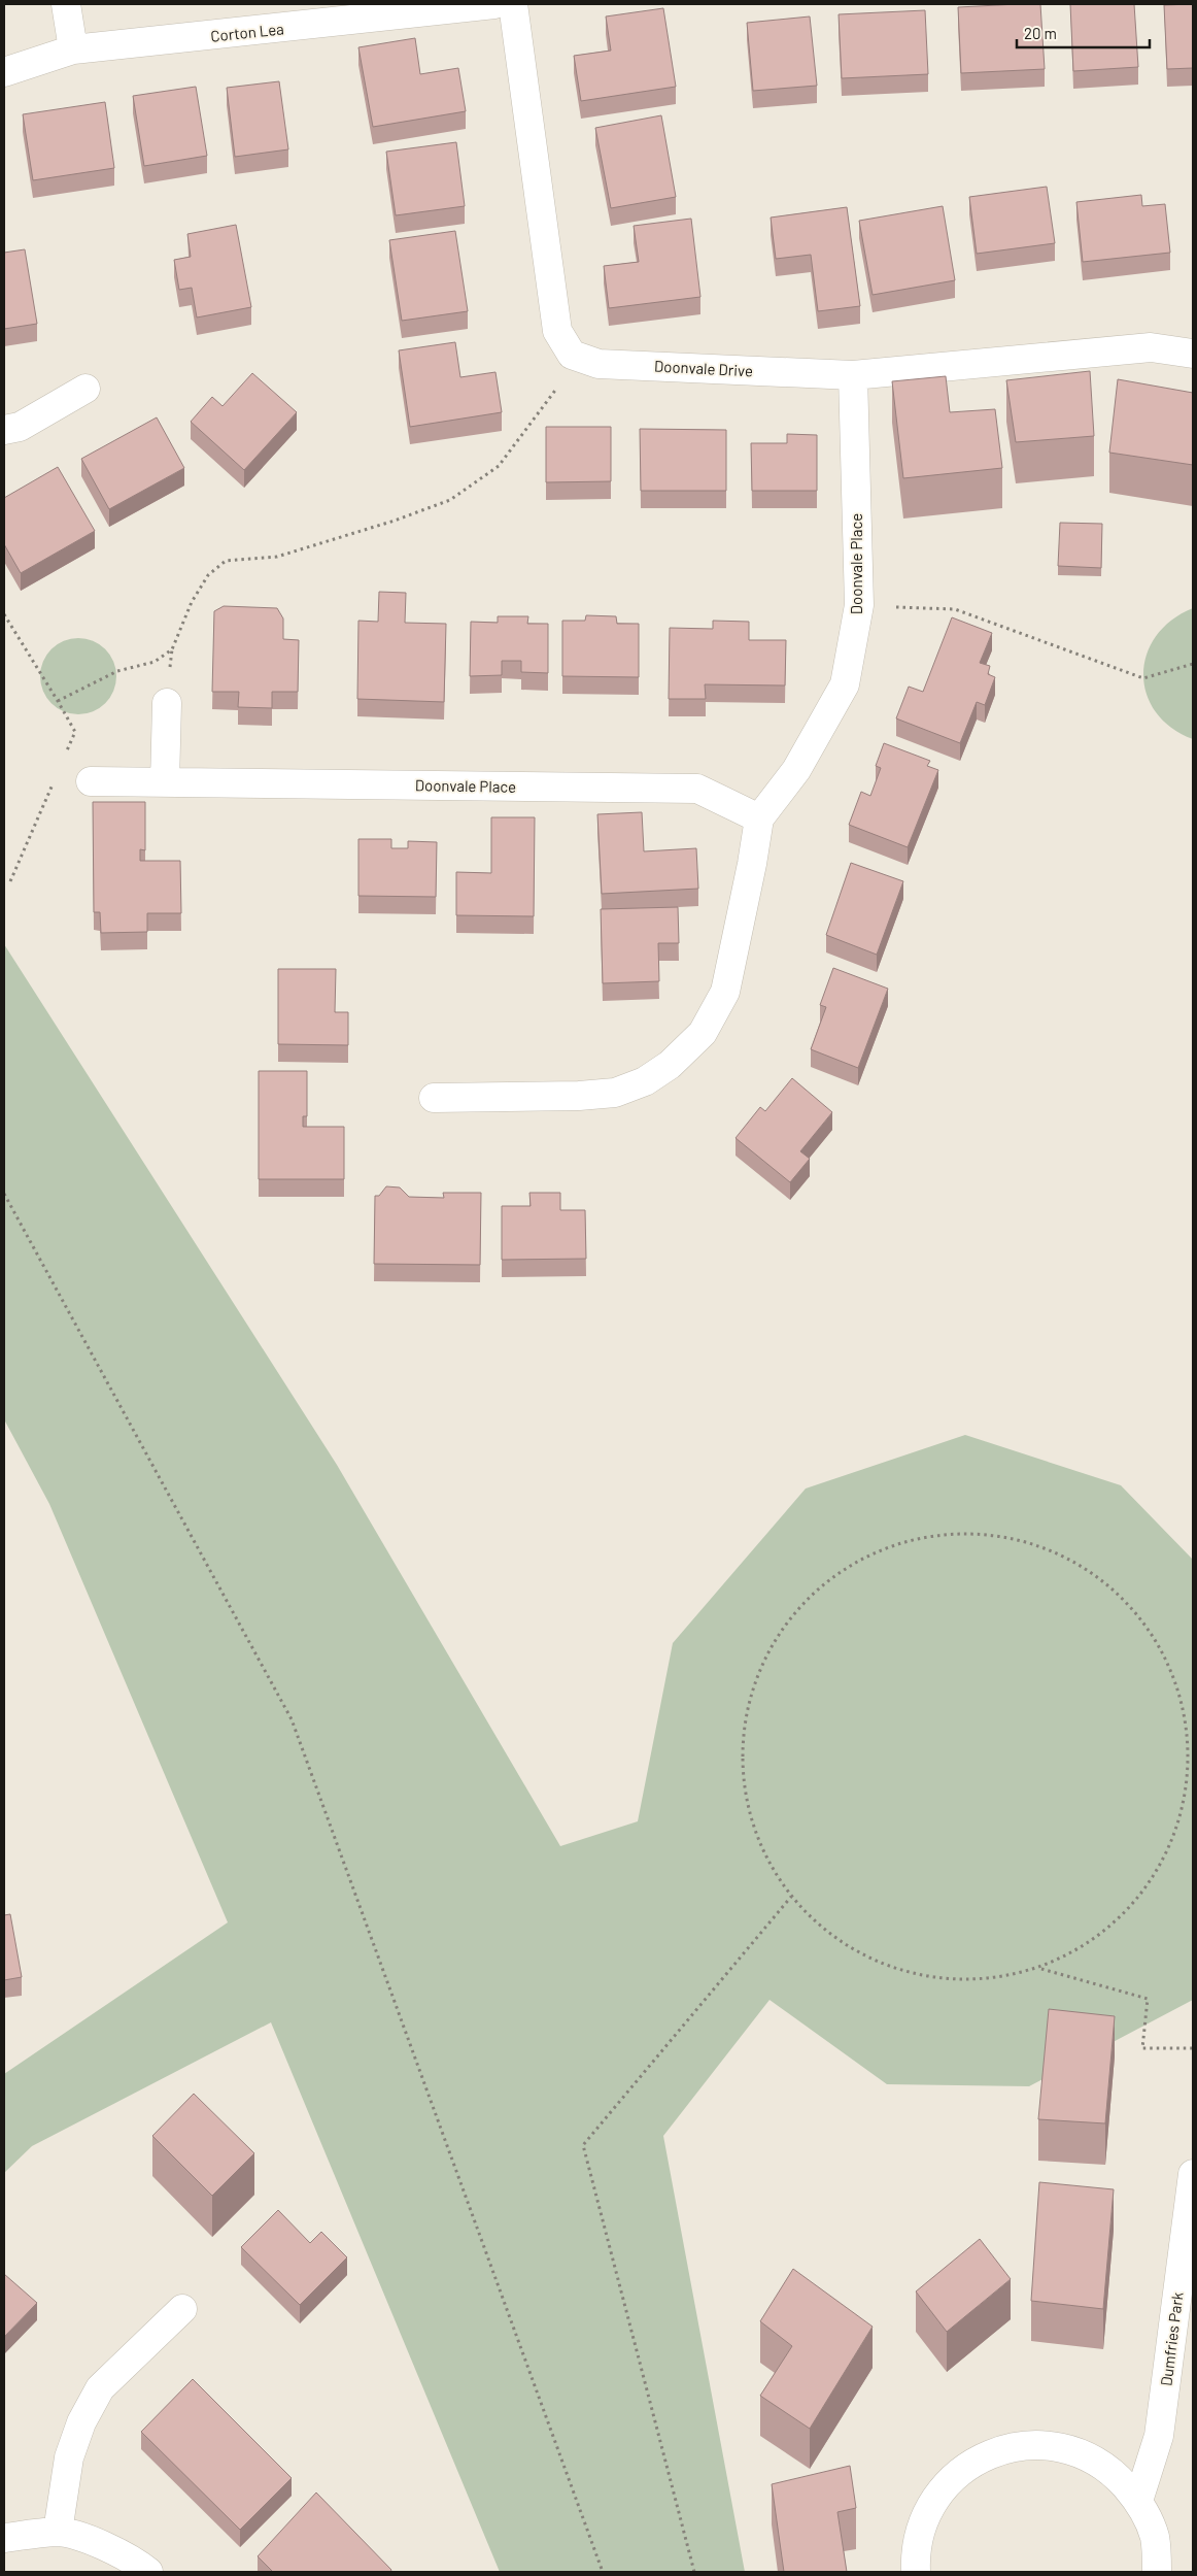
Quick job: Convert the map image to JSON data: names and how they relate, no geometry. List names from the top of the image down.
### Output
{
  "streets": {
    "street": [
      "Corton Lea",
      "Doonvale Drive",
      "Doonvale Place",
      "Dumfries Park"
    ]
  },
  "crossings": [
    ["Doonvale Drive", "Doonvale Place"]
  ],
  "scale_bar": "20 m"
}
